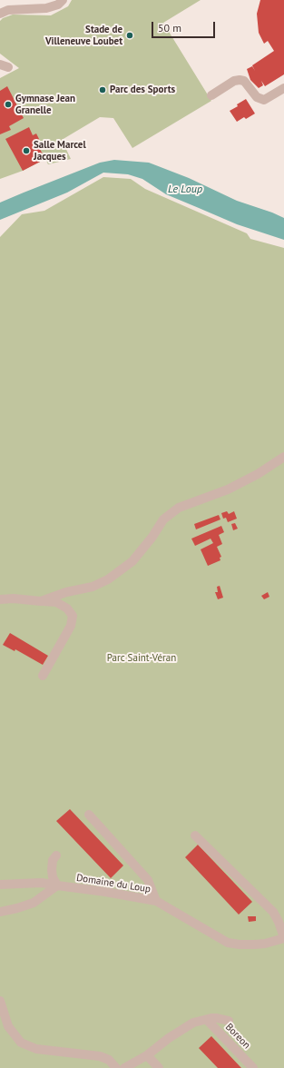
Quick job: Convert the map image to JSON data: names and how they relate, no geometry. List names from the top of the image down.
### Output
{
  "streets": {
    "street": ["Domaine du Loup", "Boreon"]
  },
  "water": ["Le Loup"],
  "parks": ["Parc Saint-Véran"],
  "places": [
    "Stade de Villeneuve Loubet",
    "Parc des Sports",
    "Gymnase Jean Granelle",
    "Salle Marcel Jacques"
  ],
  "scale_bar": "50 m"
}
